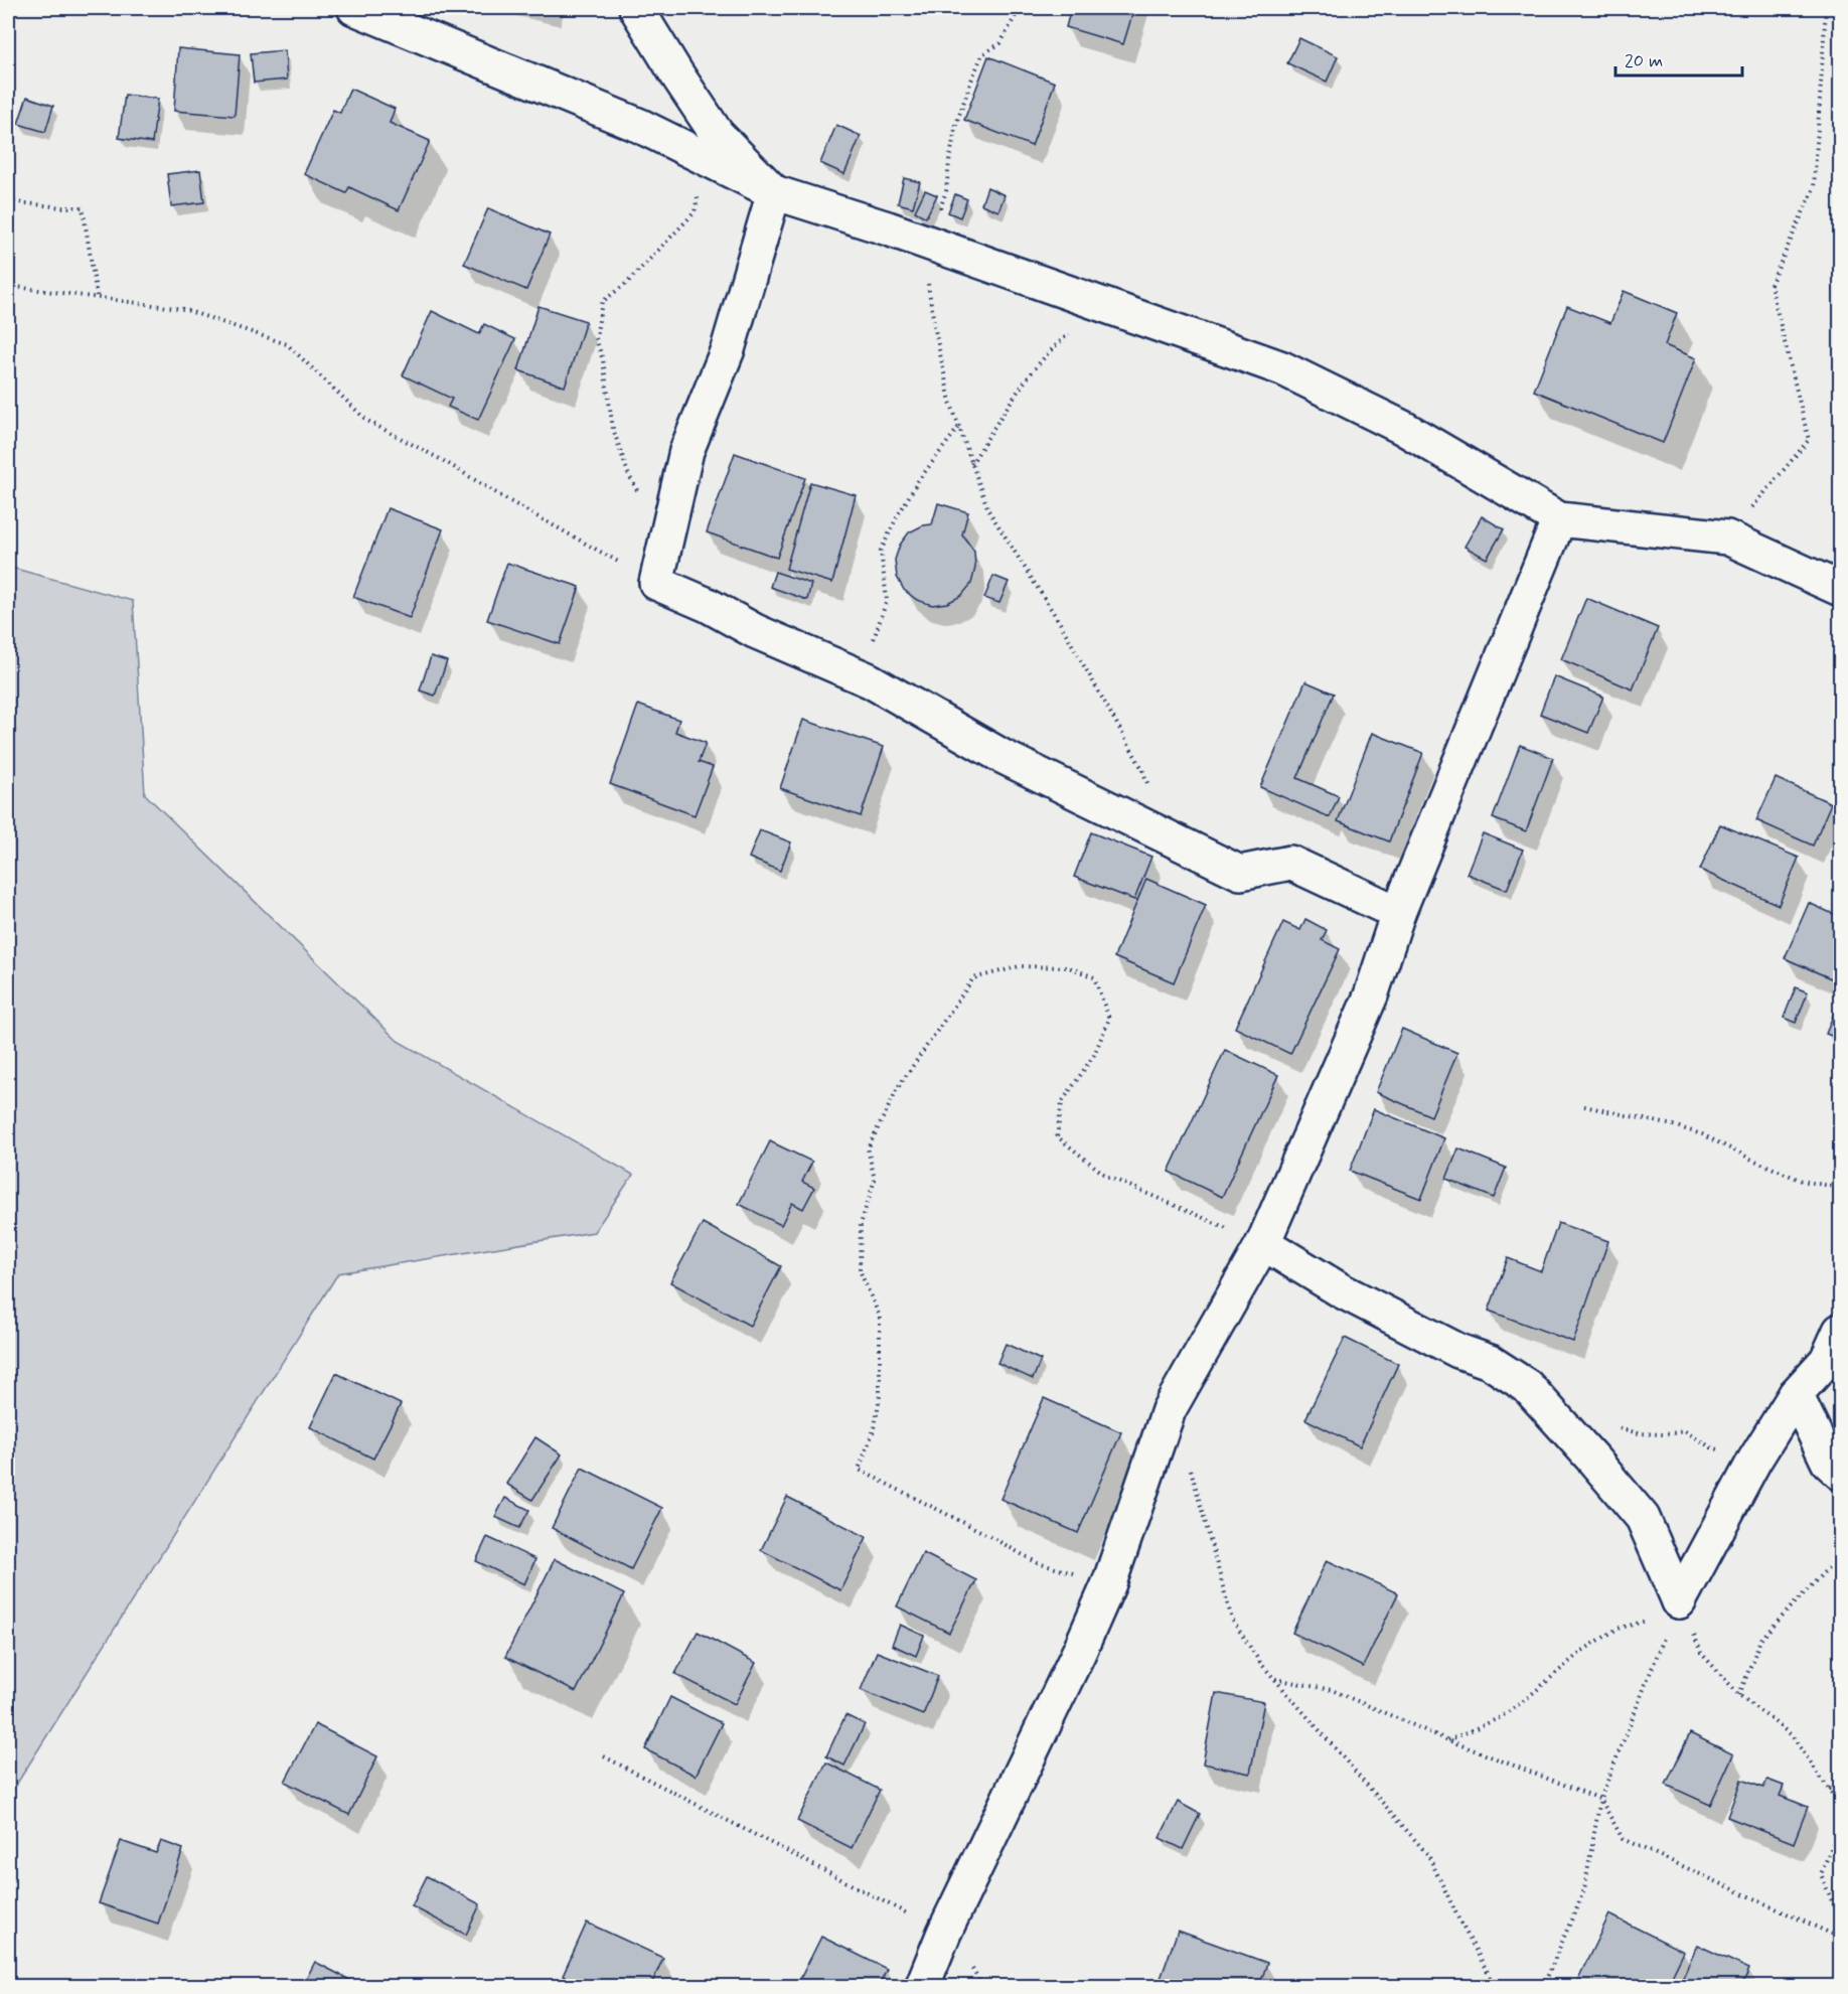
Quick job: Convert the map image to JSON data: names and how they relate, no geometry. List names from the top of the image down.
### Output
{
  "scale_bar": "20 m"
}
